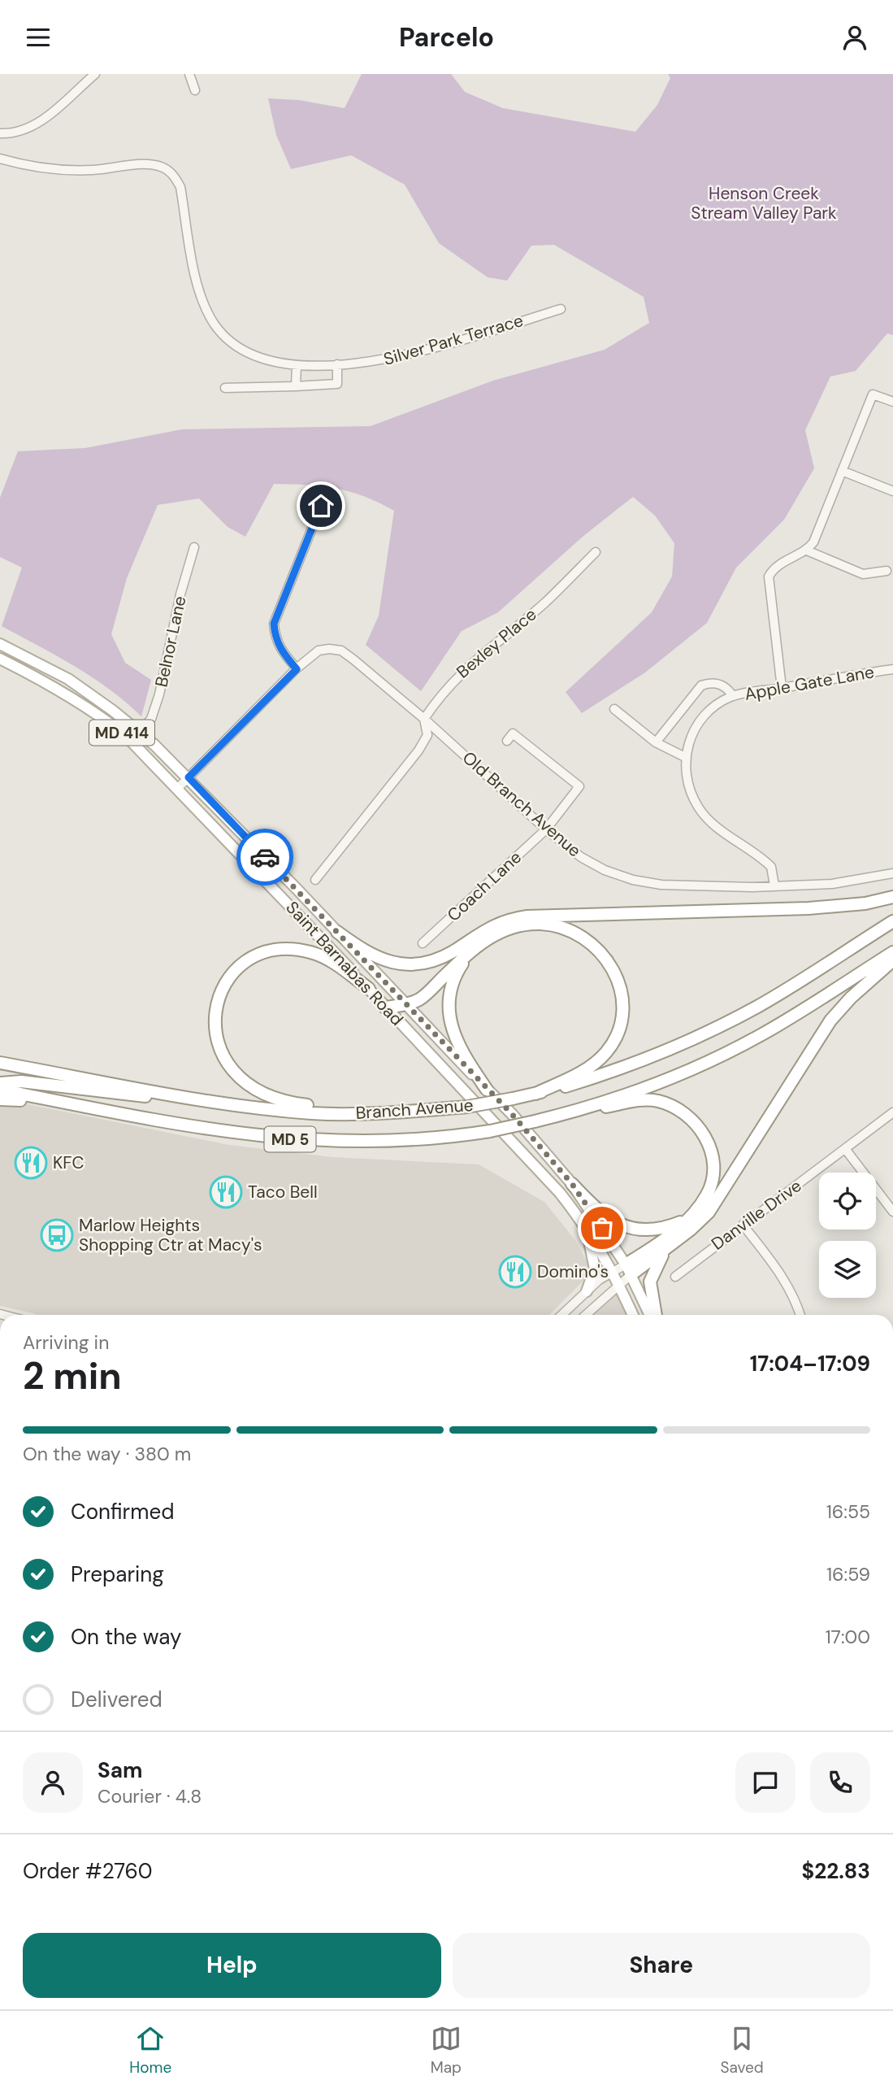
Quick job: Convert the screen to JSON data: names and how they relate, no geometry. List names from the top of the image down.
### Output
{
  "streets": {
    "highway": ["Branch Avenue", "MD 5"],
    "main road": ["MD 414", "Saint Barnabas Road"],
    "street": [
      "Silver Park Terrace",
      "Belnor Lane",
      "Bexley Place",
      "Apple Gate Lane",
      "Old Branch Avenue",
      "Coach Lane",
      "Danville Drive"
    ]
  },
  "crossings": [
    ["Belnor Lane", "Saint Barnabas Road"],
    ["Bexley Place", "Old Branch Avenue"],
    ["Old Branch Avenue", "Coach Lane"]
  ],
  "parks": ["Henson Creek Stream Valley Park"],
  "places": {
    "restaurant": ["KFC", "Taco Bell", "Domino's"],
    "bus stop": ["Marlow Heights Shopping Ctr at Macy's"]
  },
  "page": {
    "header": "Parcelo",
    "heading": ["2 min", "Arriving in", "17:04–17:09"],
    "panel": [
      "Sam",
      "Courier · 4.8",
      "Order #2760",
      "$22.83"
    ],
    "bar": "On the way · 380 m",
    "list": [
      ["Confirmed", "16:55"],
      ["Preparing", "16:59"],
      ["On the way", "17:00"],
      "Delivered"
    ],
    "buttons": ["Help", "Share"],
    "tabs": ["Home", "Map", "Saved"]
  }
}
